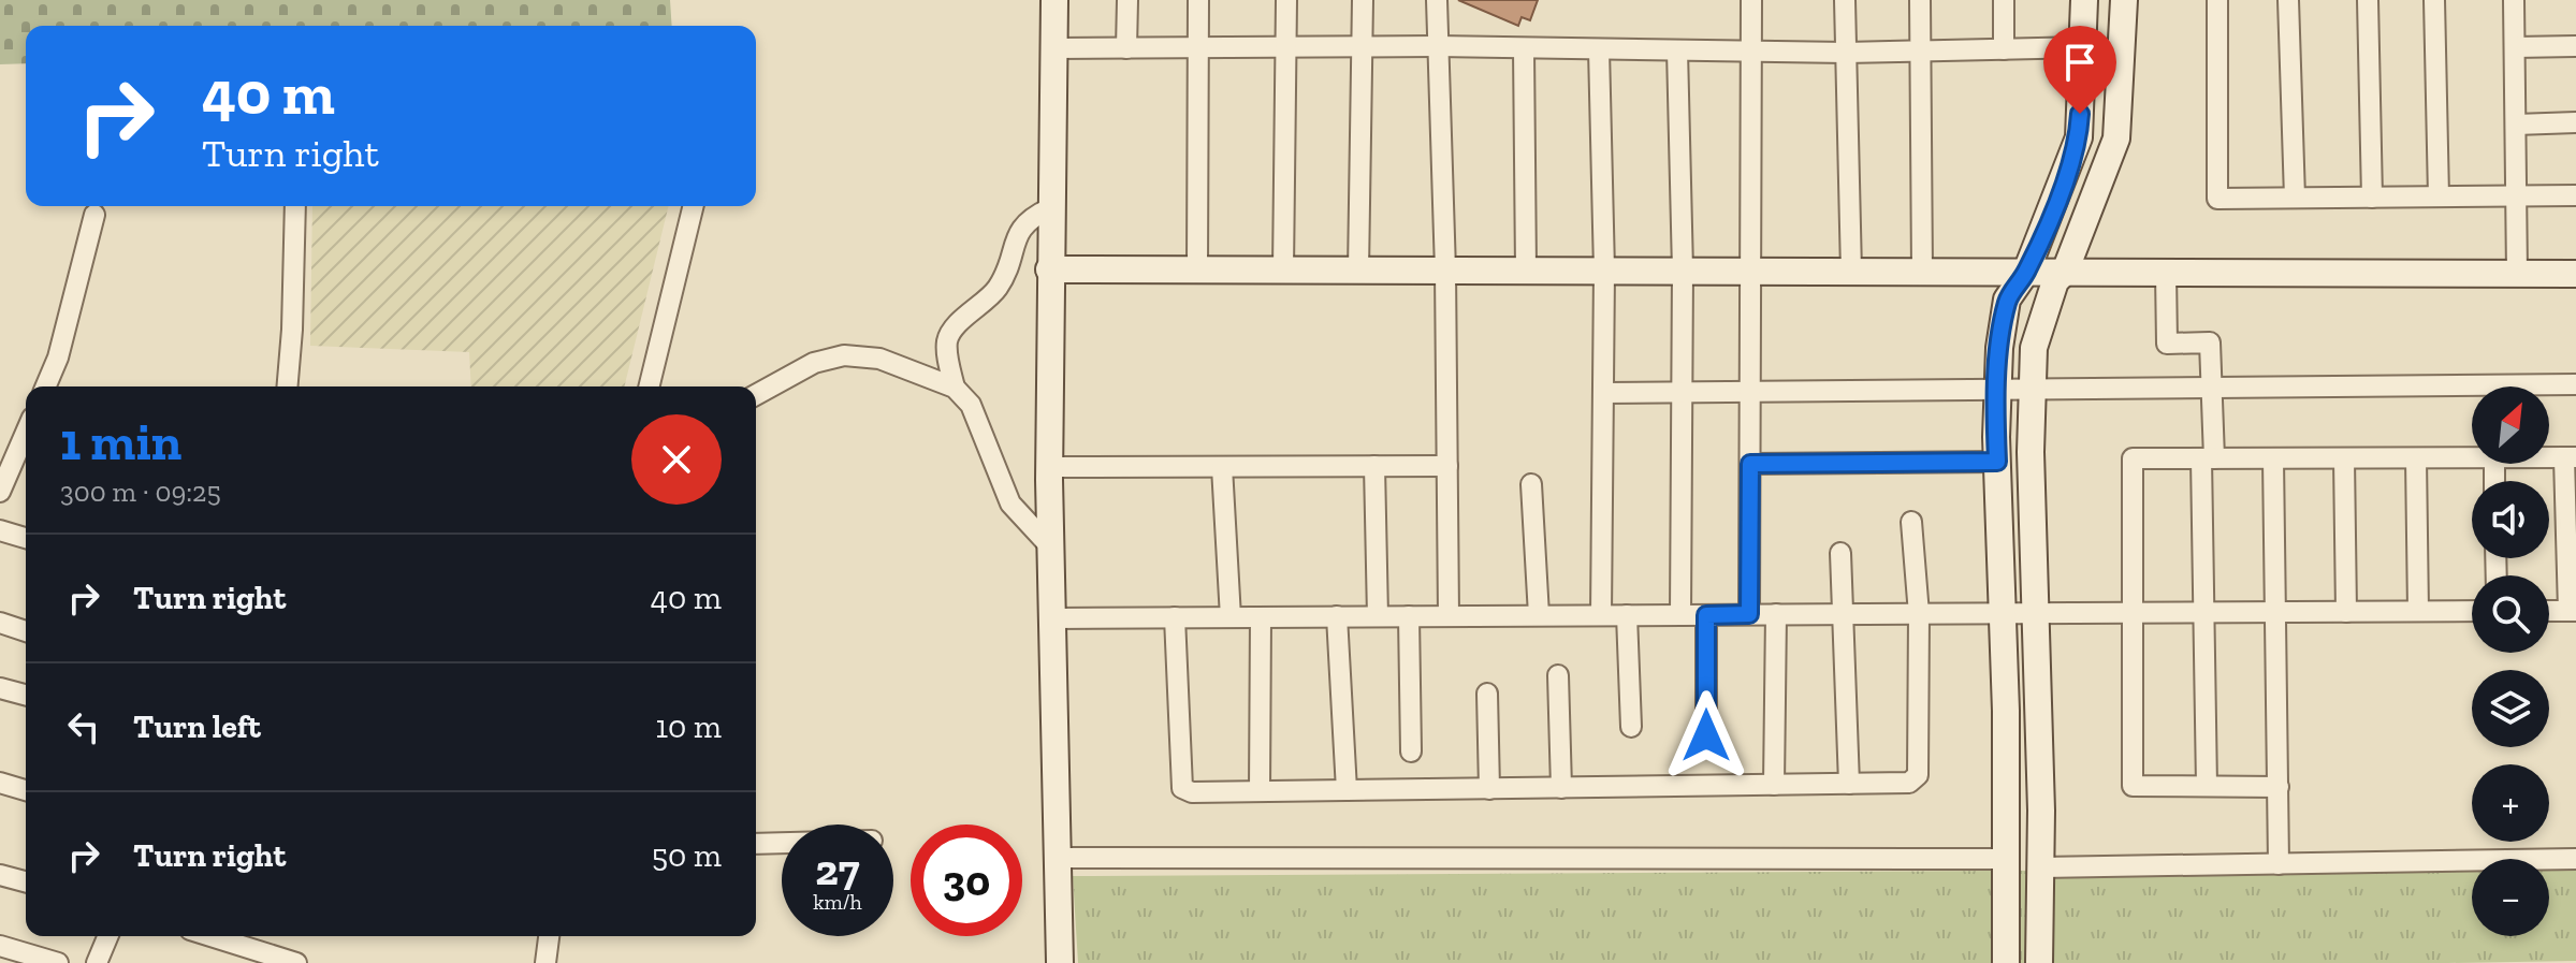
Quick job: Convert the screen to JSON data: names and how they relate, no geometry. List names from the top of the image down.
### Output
{
  "north": "top right",
  "page": {
    "turn": ["40 m", "Turn right"],
    "map_buttons": ["+", "−"],
    "heading": ["1 min", "300 m · 09:25"],
    "list": [
      {
        "name": "Turn right",
        "value": "40 m"
      },
      {
        "name": "Turn left",
        "value": "10 m"
      },
      {
        "name": "Turn right",
        "value": "50 m"
      }
    ],
    "speed": "27 km/h",
    "limit": "30"
  }
}
